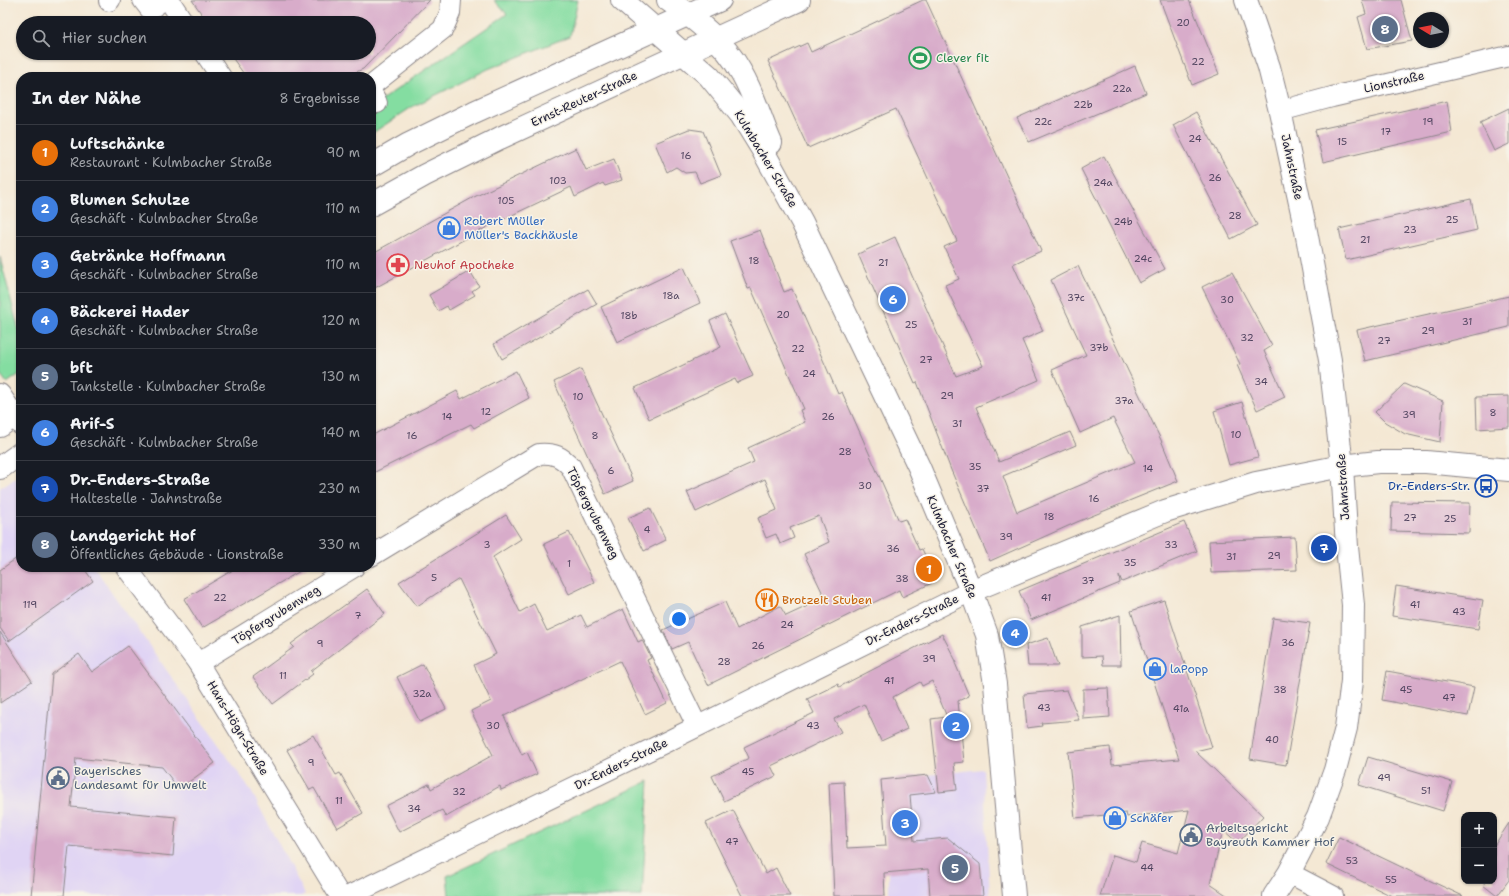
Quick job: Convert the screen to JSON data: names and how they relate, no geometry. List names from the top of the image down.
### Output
{
  "streets": {
    "main road": [
      "Ernst-Reuter-Straße",
      "Kulmbacher Straße",
      "Jahnstraße",
      "Dr.-Enders-Straße"
    ],
    "street": ["Lionstraße", "Töpfergrubenweg", "Hans-Högn-Straße"]
  },
  "crossings": [
    ["Lionstraße", "Jahnstraße"],
    ["Ernst-Reuter-Straße", "Kulmbacher Straße"],
    ["Kulmbacher Straße", "Dr.-Enders-Straße"],
    ["Jahnstraße", "Dr.-Enders-Straße"],
    ["Töpfergrubenweg", "Dr.-Enders-Straße"],
    ["Töpfergrubenweg", "Hans-Högn-Straße"]
  ],
  "places": {
    "sports": ["Clever fit"],
    "shop": ["Robert Müller Müller's Backhäusle", "laPopp", "Schäfer"],
    "pharmacy": ["Neuhof Apotheke"],
    "bus stop": ["Dr.-Enders-Str."],
    "restaurant": ["Brotzeit Stuben"],
    "public building": ["Bayerisches Landesamt für Umwelt", "Arbeitsgericht Bayreuth Kammer Hof"]
  },
  "house_numbers": [
    "20",
    "22",
    "22a",
    "22b",
    "22c",
    "19",
    "17",
    "24",
    "15",
    "16",
    "26",
    "103",
    "24a",
    "105",
    "28",
    "25",
    "24b",
    "23",
    "21",
    "24c",
    "18",
    "21",
    "18a",
    "37c",
    "30",
    "20",
    "18b",
    "31",
    "25",
    "29",
    "32",
    "27",
    "37b",
    "22",
    "27",
    "24",
    "34",
    "29",
    "10",
    "37a",
    "12",
    "8",
    "39",
    "14",
    "26",
    "31",
    "10",
    "16",
    "8",
    "28",
    "35",
    "14",
    "6",
    "30",
    "37",
    "16",
    "18",
    "27",
    "25",
    "4",
    "39",
    "3",
    "33",
    "36",
    "29",
    "31",
    "35",
    "1",
    "5",
    "38",
    "37",
    "22",
    "41",
    "119",
    "41",
    "43",
    "7",
    "24",
    "36",
    "9",
    "26",
    "39",
    "28",
    "11",
    "41",
    "38",
    "45",
    "32a",
    "47",
    "43",
    "41a",
    "30",
    "43",
    "40",
    "9",
    "45",
    "49",
    "51",
    "32",
    "11",
    "34",
    "47",
    "53",
    "44",
    "55"
  ],
  "north": "left",
  "page": {
    "pins": [
      "8",
      "6",
      "7",
      "1",
      "4",
      "2",
      "3",
      "5"
    ],
    "search": "Hier suchen",
    "heading": ["In der Nähe", "8 Ergebnisse"],
    "list": [
      {
        "mark": "1",
        "name": "Luftschänke",
        "note": "Restaurant · Kulmbacher Straße",
        "value": "90 m"
      },
      {
        "mark": "2",
        "name": "Blumen Schulze",
        "note": "Geschäft · Kulmbacher Straße",
        "value": "110 m"
      },
      {
        "mark": "3",
        "name": "Getränke Hoffmann",
        "note": "Geschäft · Kulmbacher Straße",
        "value": "110 m"
      },
      {
        "mark": "4",
        "name": "Bäckerei Hader",
        "note": "Geschäft · Kulmbacher Straße",
        "value": "120 m"
      },
      {
        "mark": "5",
        "name": "bft",
        "note": "Tankstelle · Kulmbacher Straße",
        "value": "130 m"
      },
      {
        "mark": "6",
        "name": "Arif-S",
        "note": "Geschäft · Kulmbacher Straße",
        "value": "140 m"
      },
      {
        "mark": "7",
        "name": "Dr.-Enders-Straße",
        "note": "Haltestelle · Jahnstraße",
        "value": "230 m"
      },
      {
        "mark": "8",
        "name": "Landgericht Hof",
        "note": "Öffentliches Gebäude · Lionstraße",
        "value": "330 m"
      }
    ],
    "map_buttons": ["+", "−"]
  }
}
